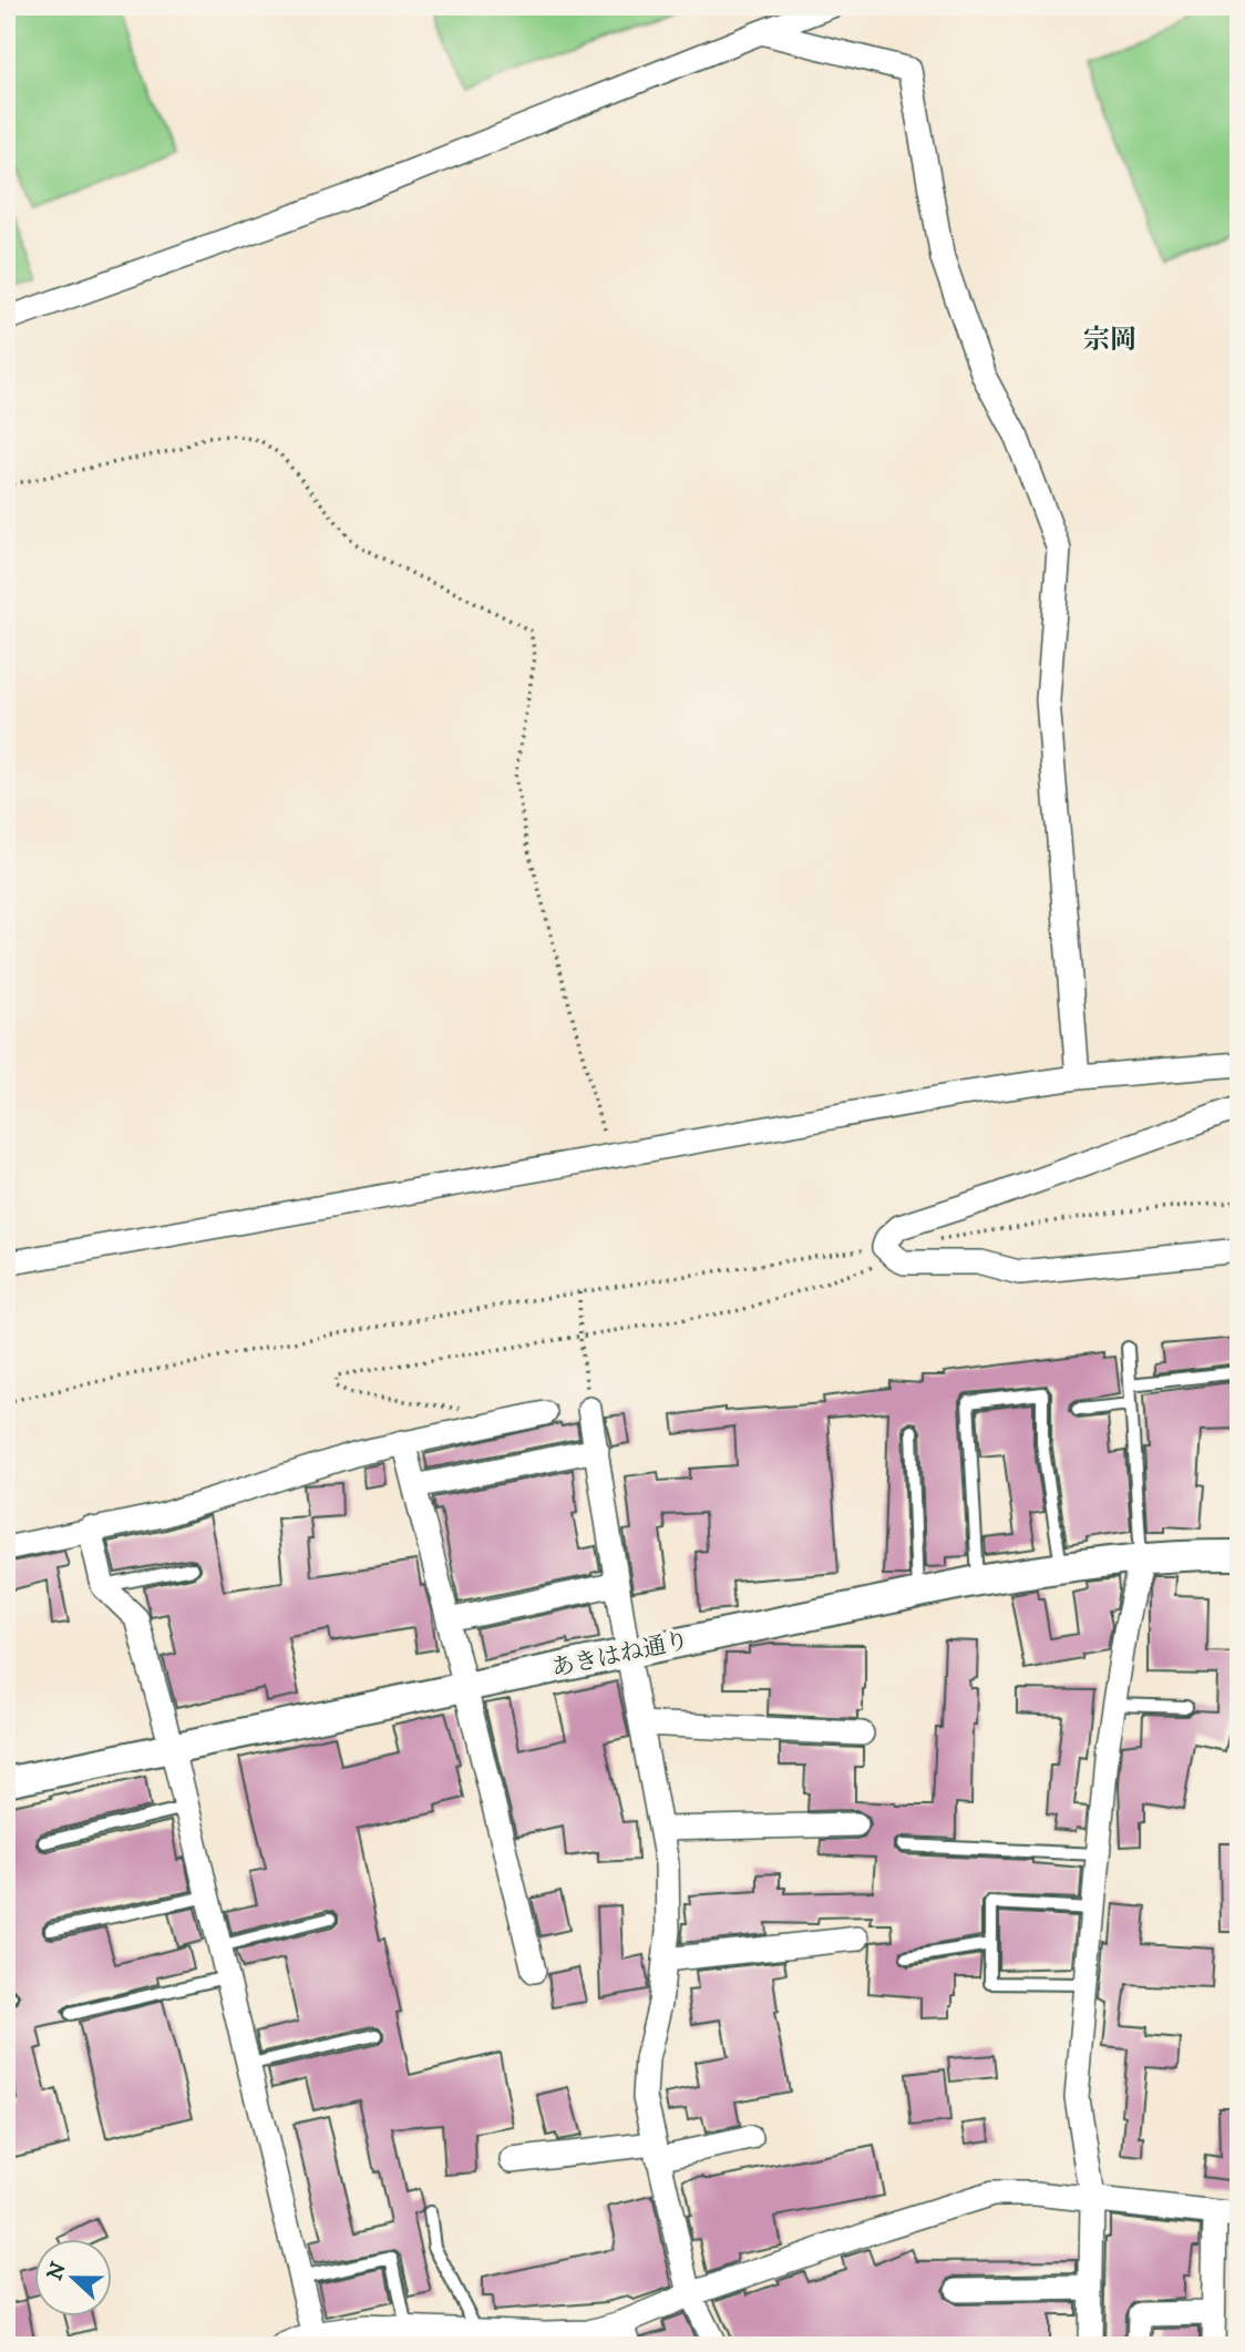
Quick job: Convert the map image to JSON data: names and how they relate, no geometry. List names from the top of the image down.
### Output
{
  "streets": {
    "street": ["あきはね通り"]
  },
  "districts": ["宗岡"],
  "north": "left"
}
